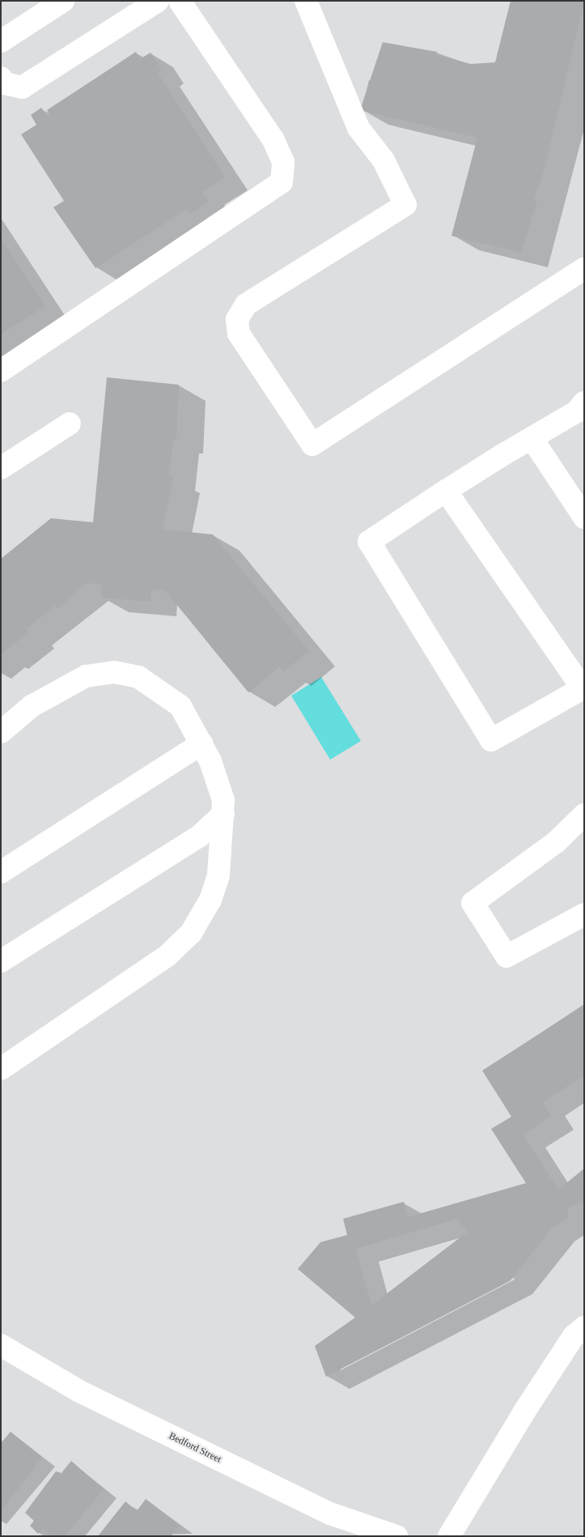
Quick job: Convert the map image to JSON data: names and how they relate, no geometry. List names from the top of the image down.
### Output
{
  "streets": {
    "main road": ["Bedford Street"]
  }
}
